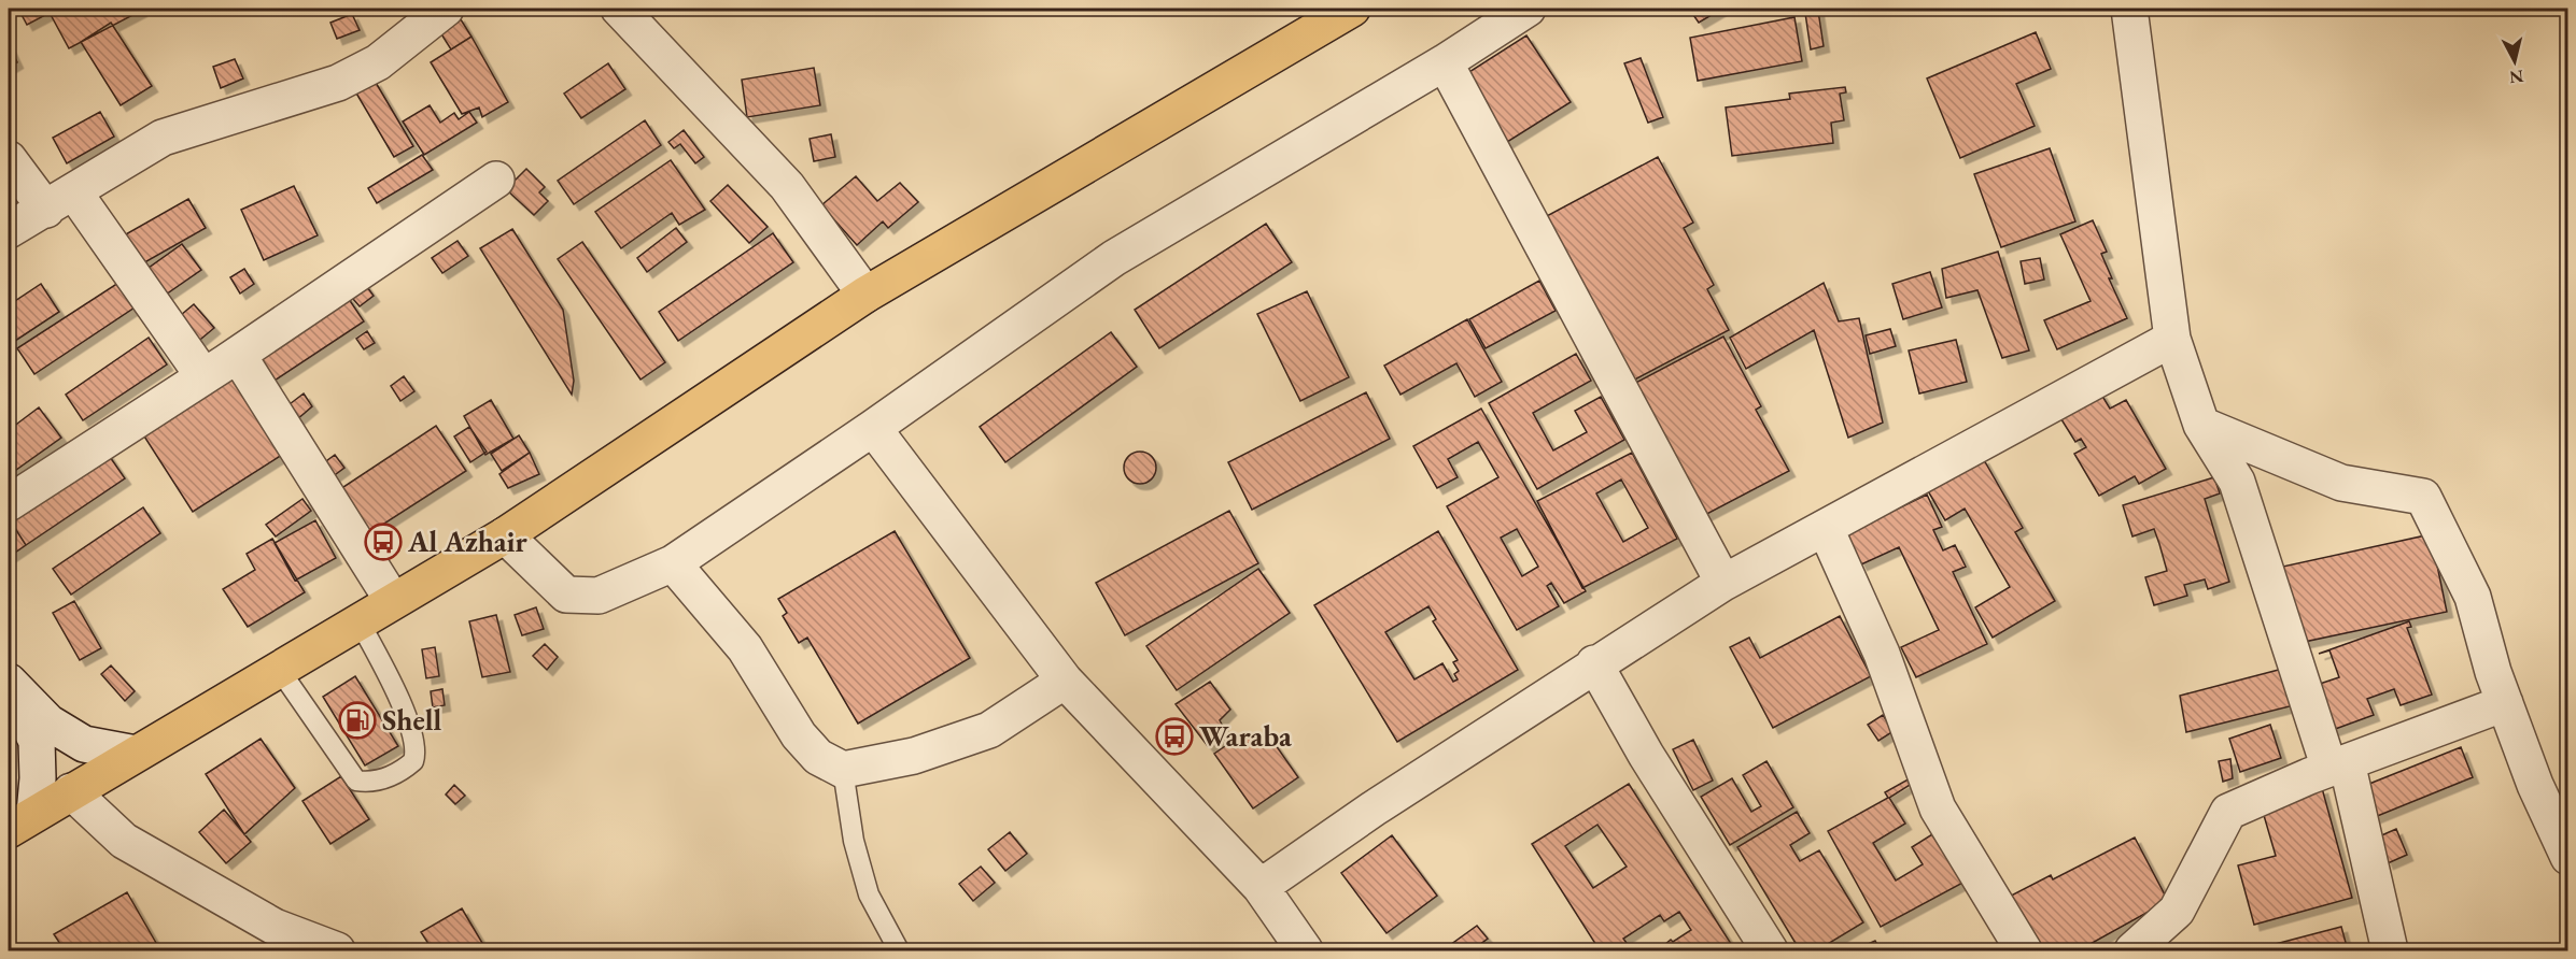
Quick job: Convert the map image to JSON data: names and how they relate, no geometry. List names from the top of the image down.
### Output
{
  "places": {
    "bus stop": ["Al Azhair", "Waraba"],
    "fuel station": ["Shell"]
  },
  "north": "bottom"
}
